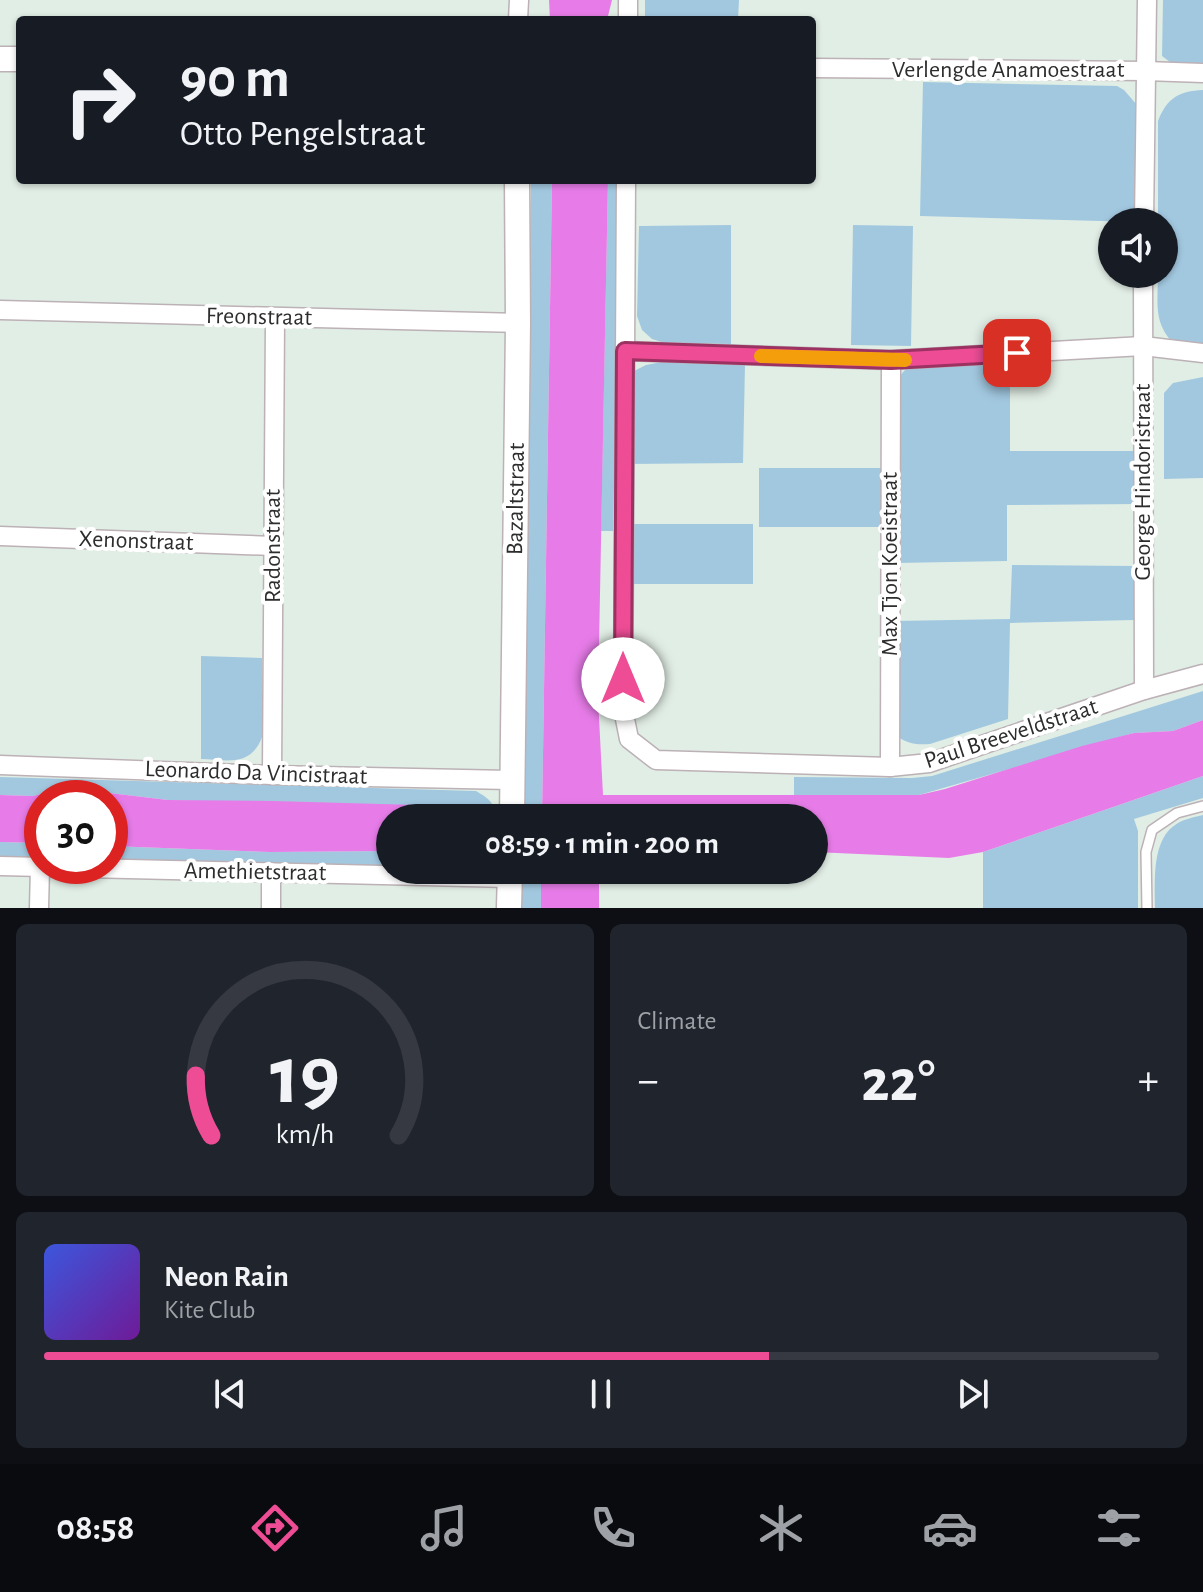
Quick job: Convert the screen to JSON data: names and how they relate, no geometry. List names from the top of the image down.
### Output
{
  "streets": {
    "street": [
      "Verlengde Anamoestraat",
      "Freonstraat",
      "George Hindoristraat",
      "Bazaltstraat",
      "Xenonstraat",
      "Radonstraat",
      "Max Tjon Koeistraat",
      "Paul Breeveldstraat",
      "Leonardo Da Vincistraat",
      "Amethietstraat"
    ]
  },
  "crossings": [
    ["Freonstraat", "Bazaltstraat"],
    ["Freonstraat", "Radonstraat"],
    ["George Hindoristraat", "Paul Breeveldstraat"],
    ["Bazaltstraat", "Leonardo Da Vincistraat"],
    ["Xenonstraat", "Radonstraat"],
    ["Radonstraat", "Leonardo Da Vincistraat"],
    ["Max Tjon Koeistraat", "Paul Breeveldstraat"]
  ],
  "page": {
    "turn": ["90 m", "Otto Pengelstraat"],
    "limit": "30",
    "trip": "08:59 · 1 min · 200 m",
    "tile": "Climate",
    "heat": ["−", "22°", "+"],
    "song": ["Neon Rain", "Kite Club"],
    "tabs": "08:58",
    "gauge": ["19", "km/h"]
  }
}
